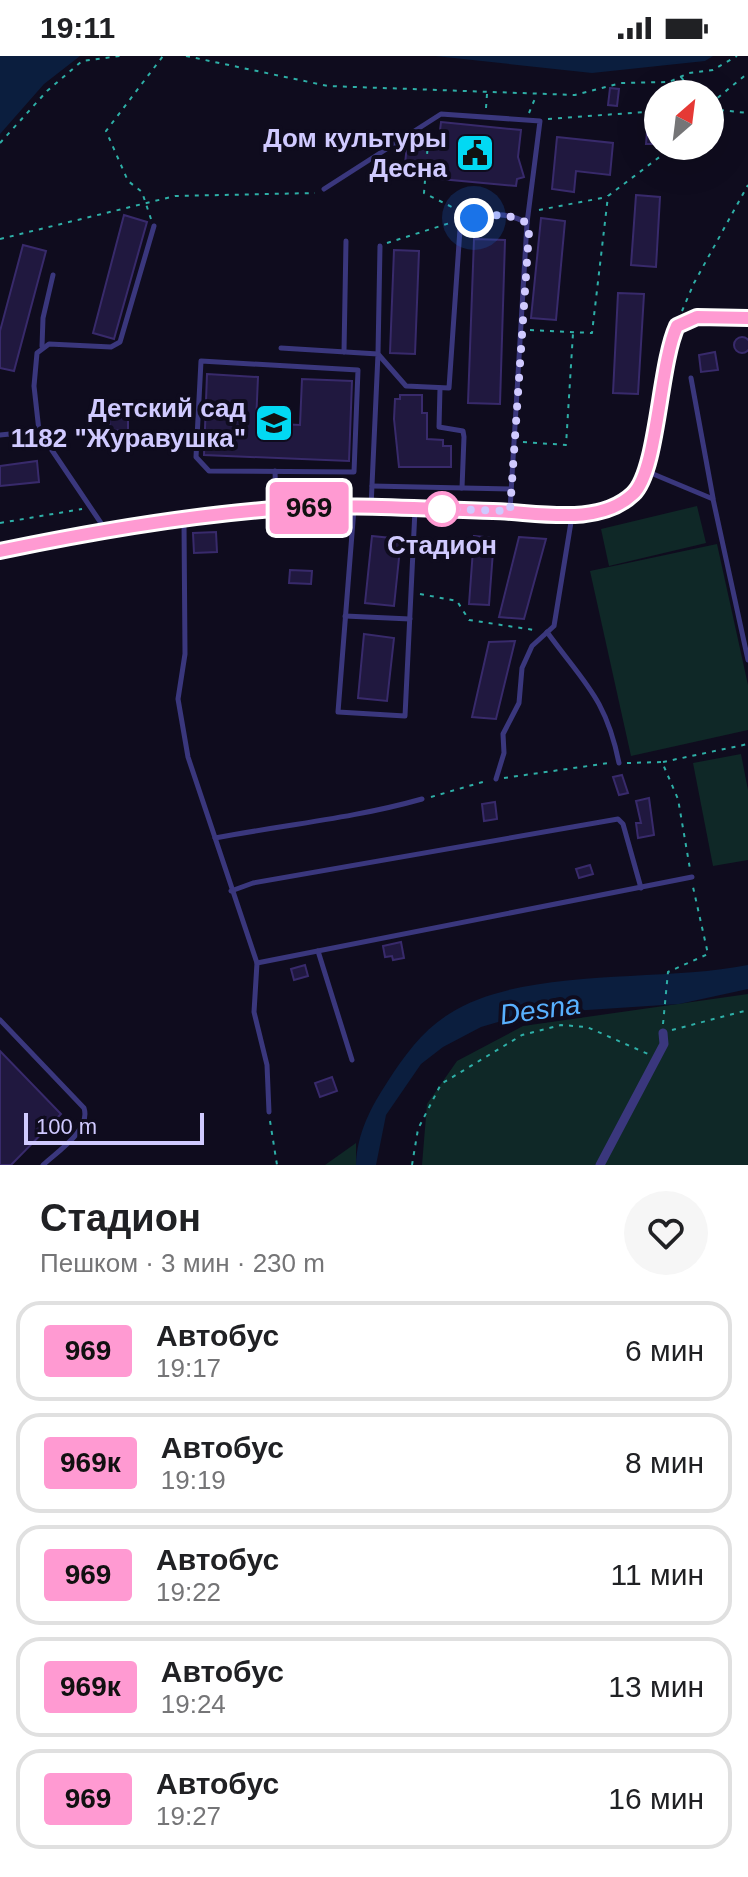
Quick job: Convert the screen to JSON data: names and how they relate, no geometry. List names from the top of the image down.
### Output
{
  "water": ["Desna"],
  "places": {
    "public building": ["Дом культуры Десна"],
    "school or university": ["Детский сад 1182 \"Журавушка\""],
    "other": ["Стадион"]
  },
  "lines": ["bus line 969"],
  "scale_bar": "100 m",
  "north": "top right",
  "page": {
    "status": "19:11",
    "on_map": "969",
    "scale": "100 m",
    "heading": ["Стадион", "Пешком · 3 мин · 230 m"],
    "list": [
      {
        "mark": "969",
        "name": "Автобус",
        "note": "19:17",
        "value": "6 мин"
      },
      {
        "mark": "969к",
        "name": "Автобус",
        "note": "19:19",
        "value": "8 мин"
      },
      {
        "mark": "969",
        "name": "Автобус",
        "note": "19:22",
        "value": "11 мин"
      },
      {
        "mark": "969к",
        "name": "Автобус",
        "note": "19:24",
        "value": "13 мин"
      },
      {
        "mark": "969",
        "name": "Автобус",
        "note": "19:27",
        "value": "16 мин"
      }
    ]
  }
}
